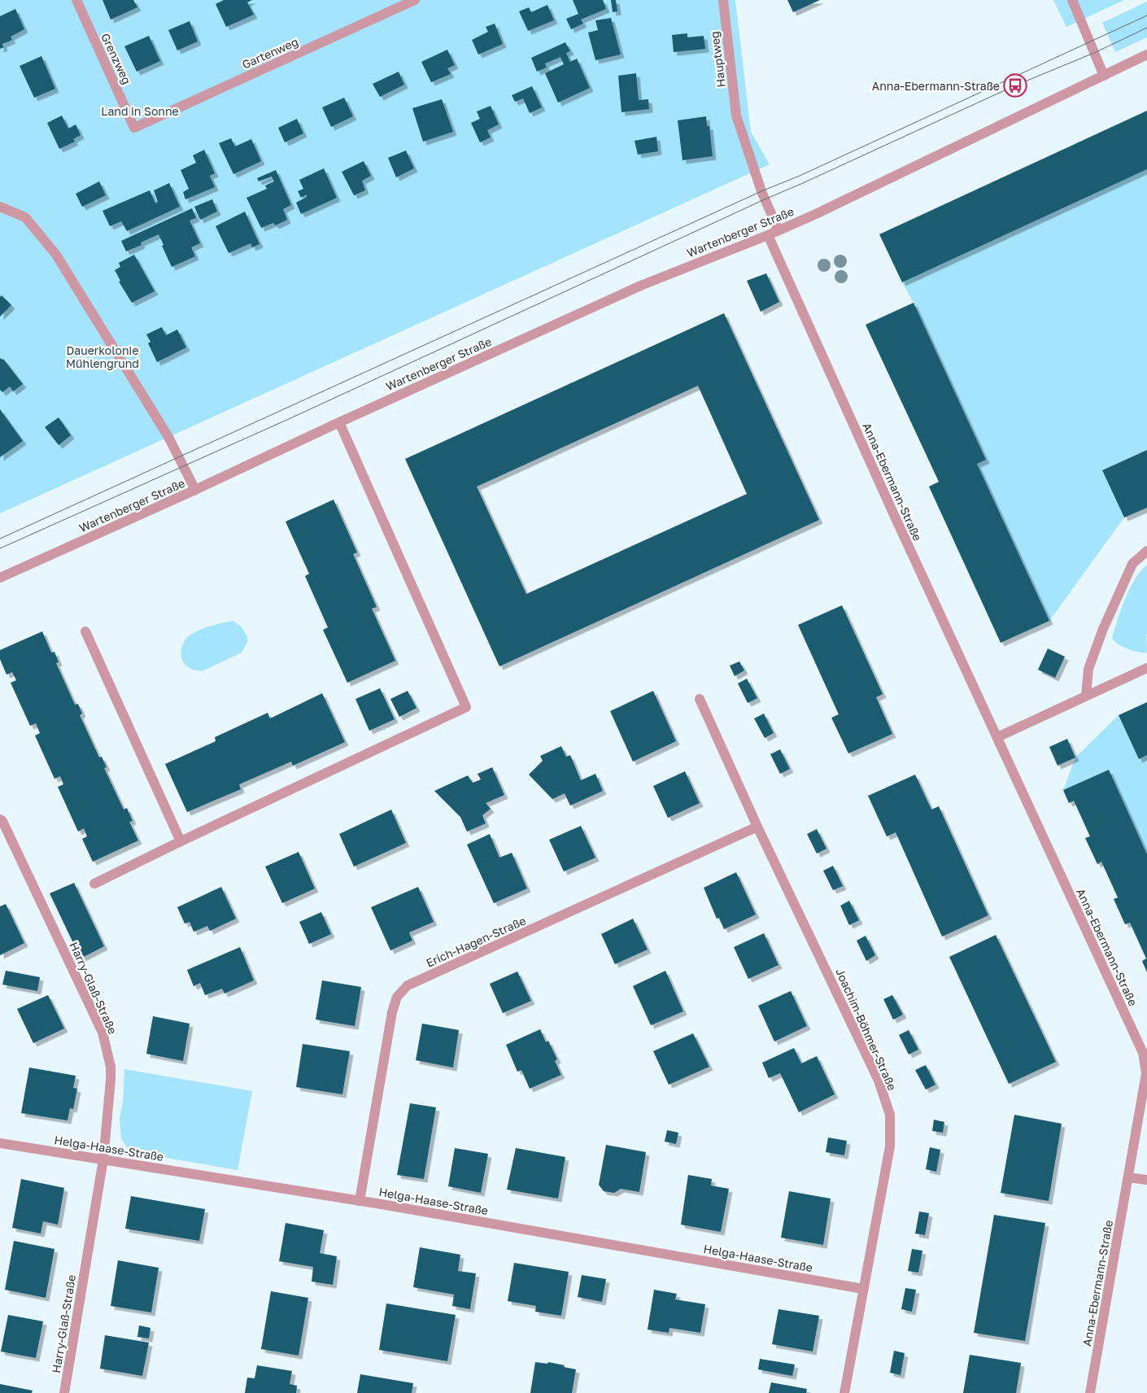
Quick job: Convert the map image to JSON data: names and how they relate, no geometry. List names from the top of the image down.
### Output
{
  "streets": {
    "street": [
      "Gartenweg",
      "Grenzweg",
      "Hauptweg",
      "Wartenberger Straße",
      "Anna-Ebermann-Straße",
      "Erich-Hagen-Straße",
      "Harry-Glaß-Straße",
      "Joachim-Böhmer-Straße",
      "Helga-Haase-Straße"
    ]
  },
  "crossings": [
    ["Gartenweg", "Grenzweg"],
    ["Hauptweg", "Wartenberger Straße"],
    ["Wartenberger Straße", "Anna-Ebermann-Straße"],
    ["Erich-Hagen-Straße", "Joachim-Böhmer-Straße"],
    ["Erich-Hagen-Straße", "Helga-Haase-Straße"],
    ["Harry-Glaß-Straße", "Helga-Haase-Straße"],
    ["Joachim-Böhmer-Straße", "Helga-Haase-Straße"]
  ],
  "parks": ["Land in Sonne", "Dauerkolonie Mühlengrund"],
  "places": {
    "bus stop": ["Anna-Ebermann-Straße"]
  }
}
